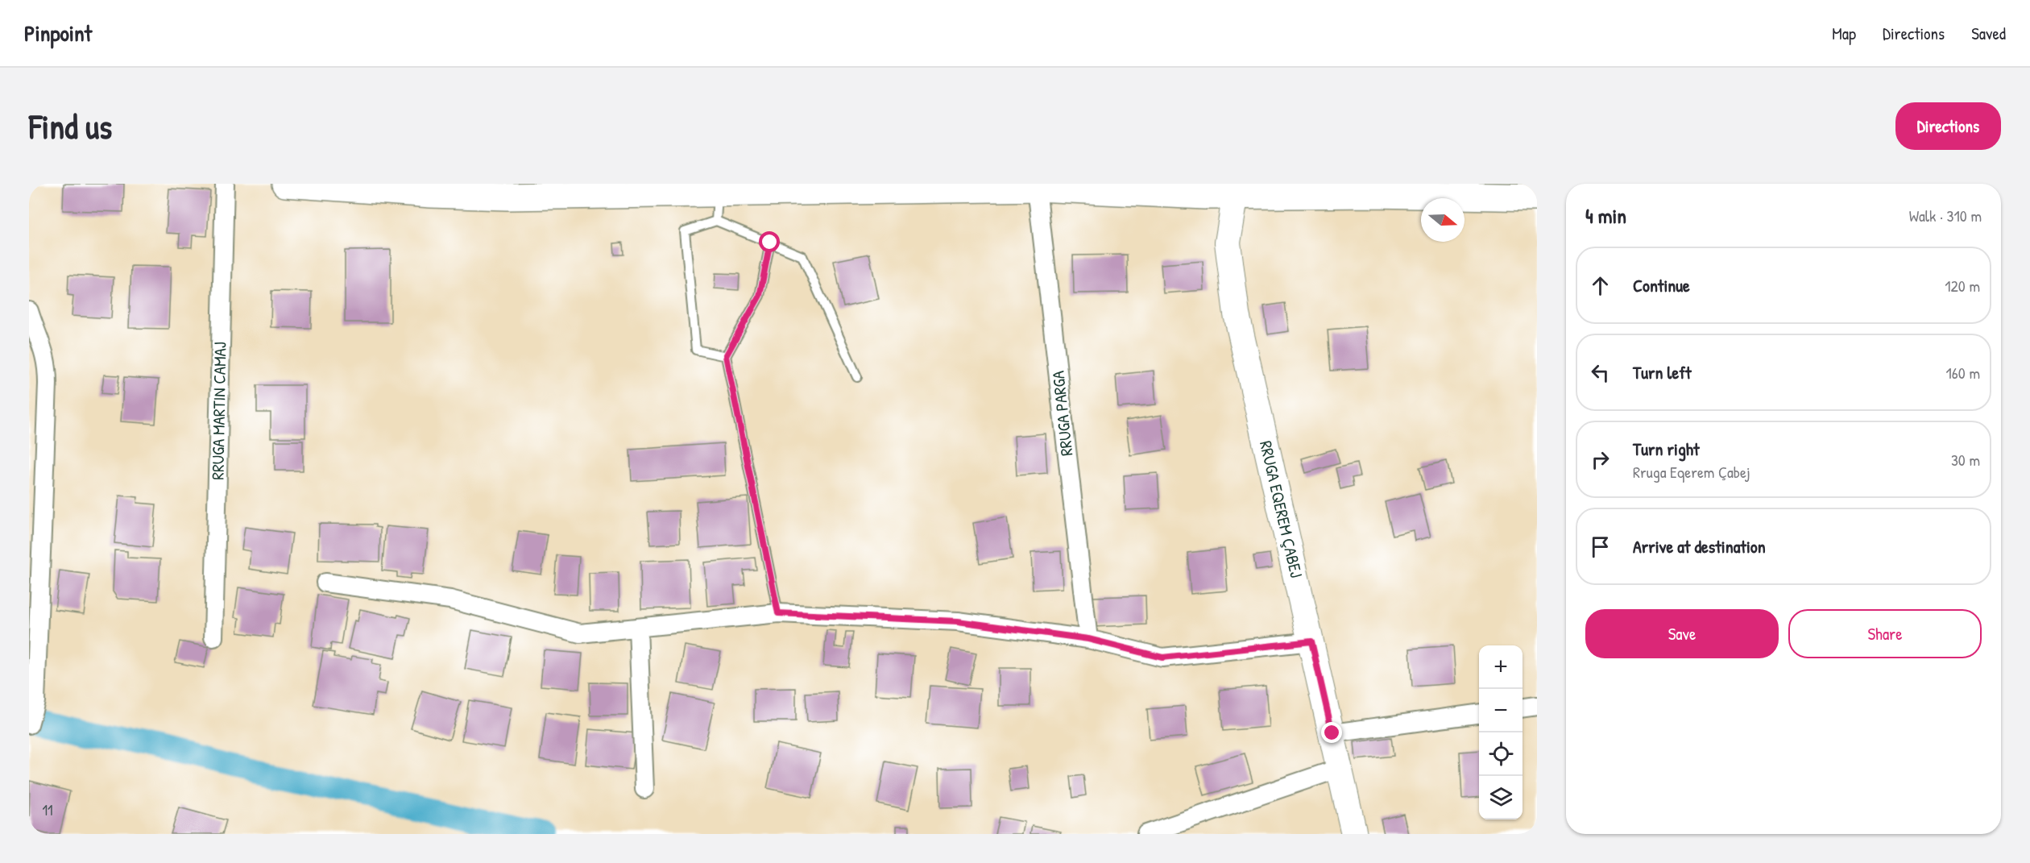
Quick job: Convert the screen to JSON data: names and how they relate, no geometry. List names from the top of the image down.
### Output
{
  "streets": {
    "main road": ["RRUGA EQEREM ÇABEJ"],
    "street": ["RRUGA MARTIN CAMAJ", "RRUGA PARGA"]
  },
  "house_numbers": ["11"],
  "north": "right",
  "page": {
    "header": "Pinpoint",
    "nav": ["Map", "Directions", "Saved"],
    "buttons": [
      "Directions",
      ["Save", "Share"]
    ],
    "title": "Find us",
    "heading": ["4 min", "Walk · 310 m"],
    "list": [
      ["Continue", "120 m"],
      ["Turn left", "160 m"],
      ["Turn right", "Rruga Eqerem Çabej", "30 m"],
      "Arrive at destination"
    ],
    "map_buttons": ["+", "−"]
  }
}
